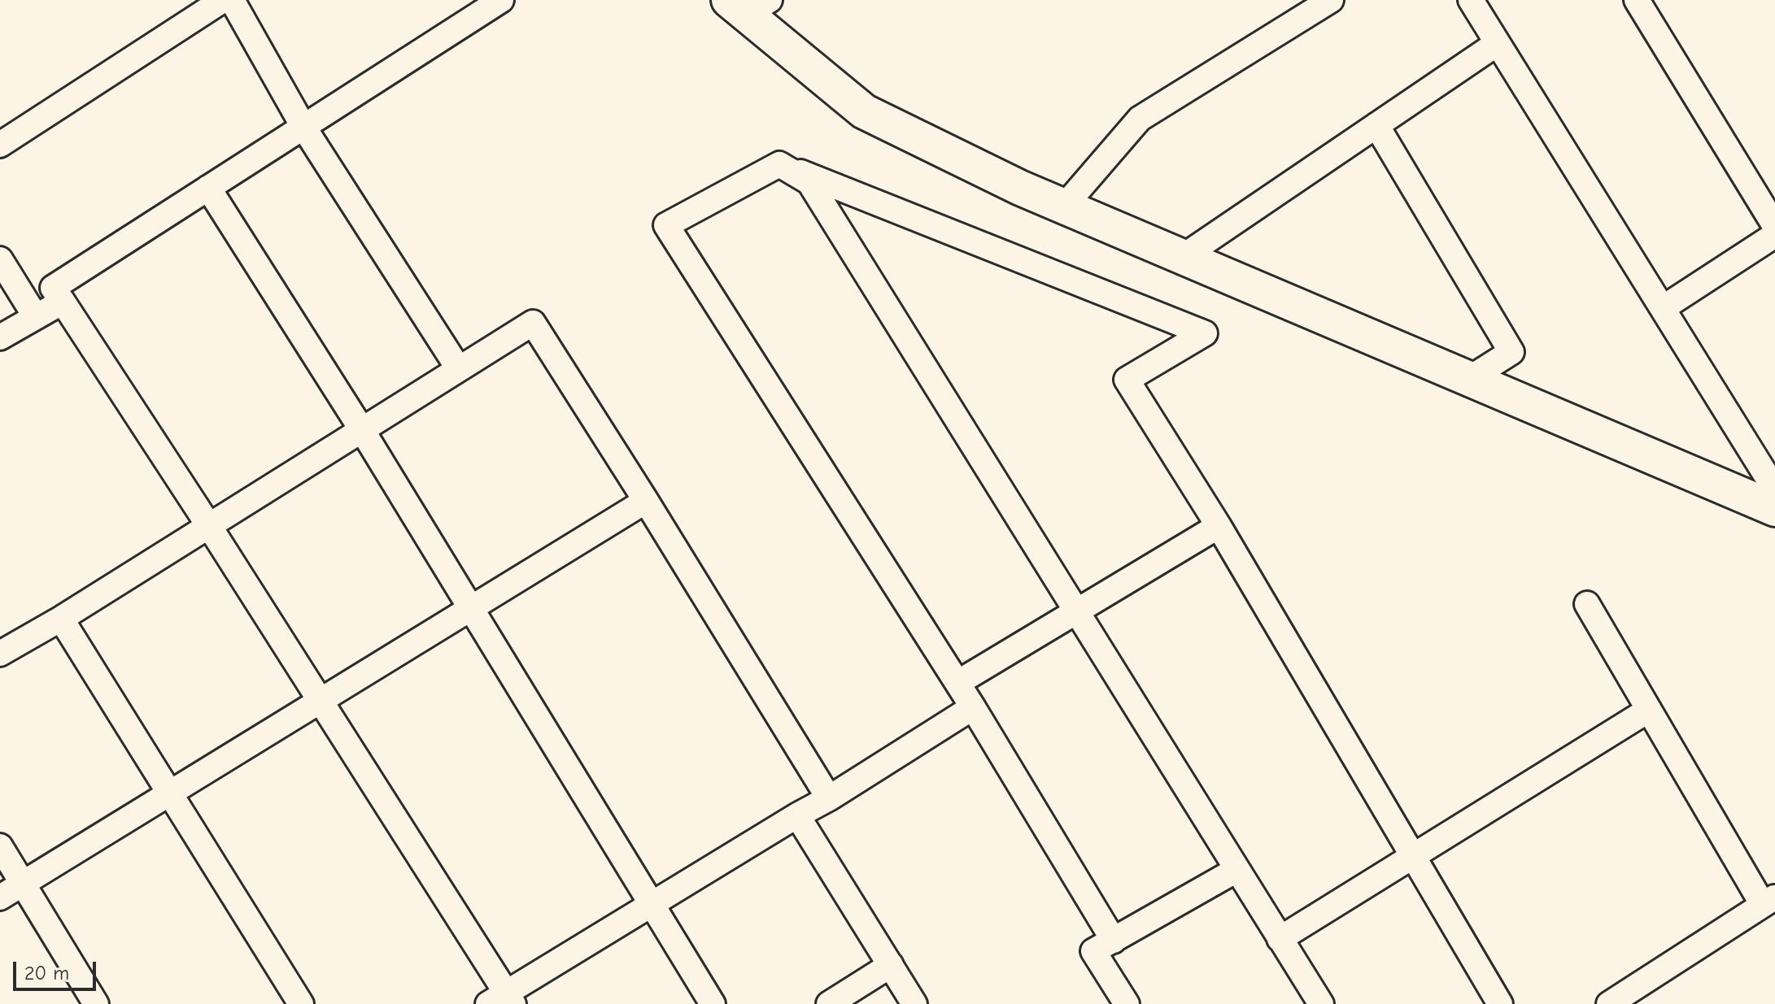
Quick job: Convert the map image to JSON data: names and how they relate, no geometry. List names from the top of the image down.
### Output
{
  "scale_bar": "20 m"
}
